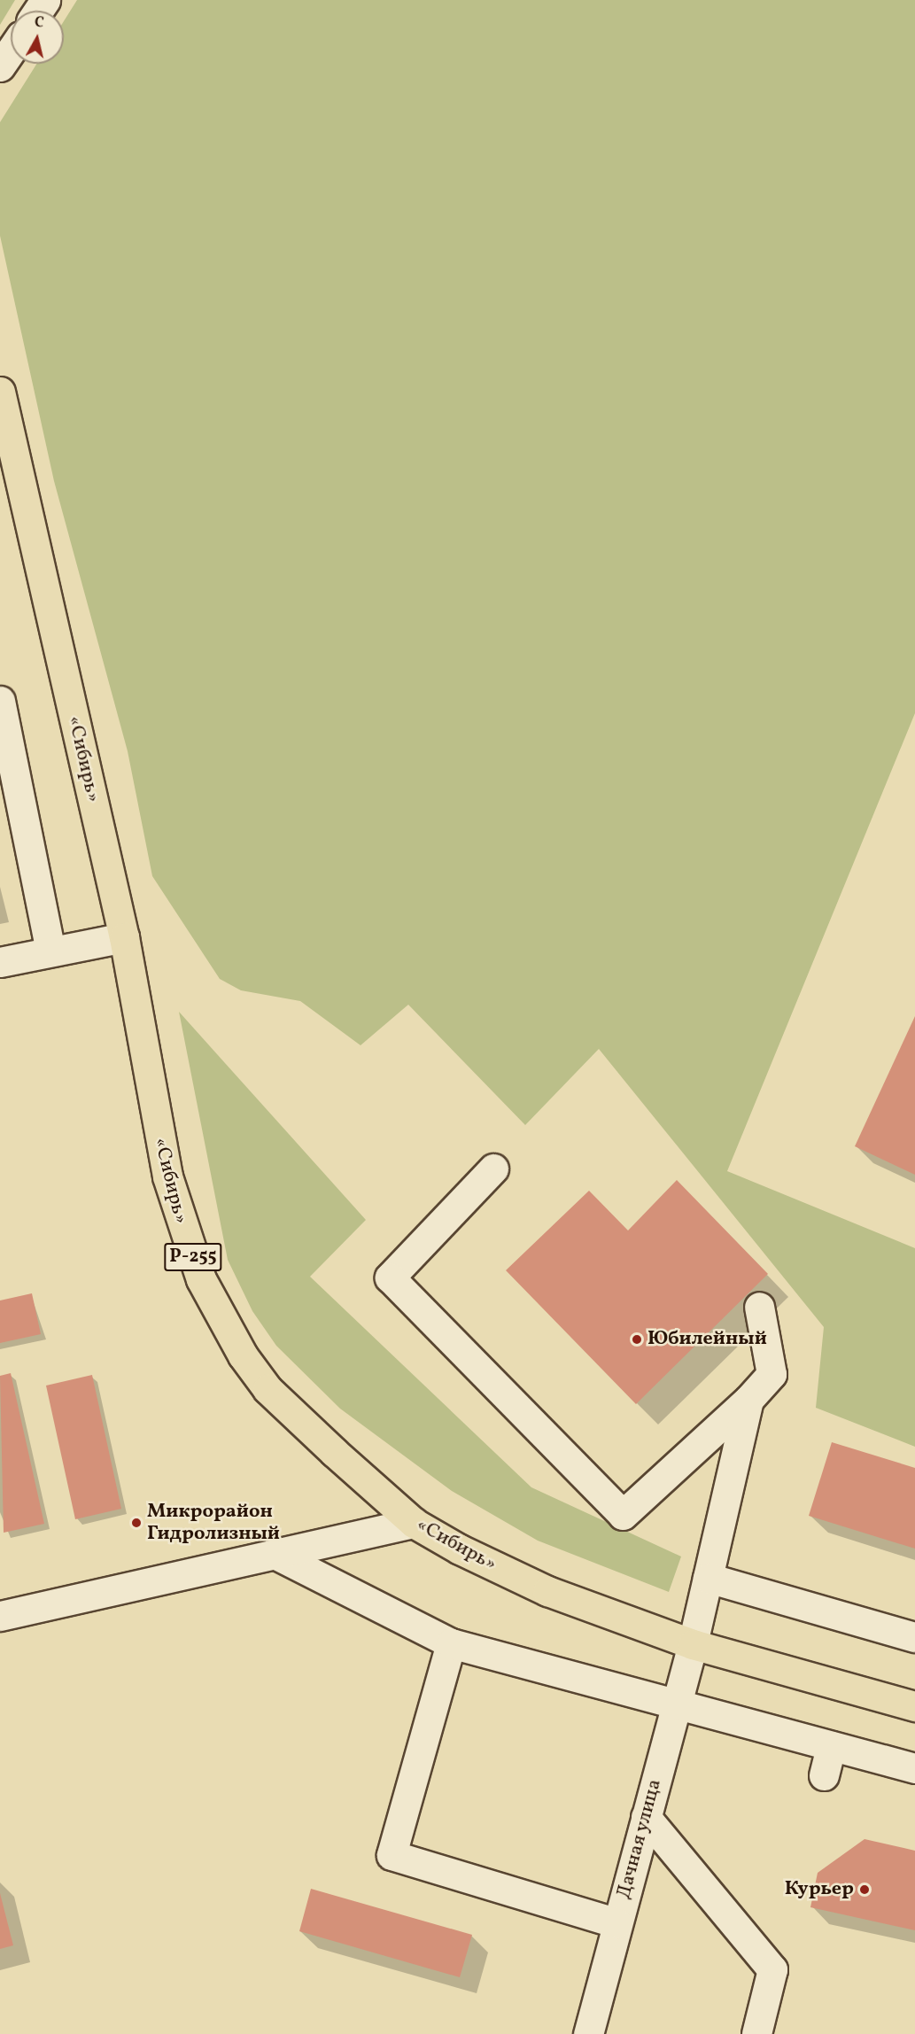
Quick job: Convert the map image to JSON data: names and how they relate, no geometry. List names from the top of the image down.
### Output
{
  "streets": {
    "highway": ["«Сибирь»", "Р-255"],
    "street": ["Дачная улица"]
  },
  "crossings": [
    ["«Сибирь»", "Дачная улица"]
  ],
  "places": ["Юбилейный", "Микрорайон Гидролизный", "Курьер"],
  "north": "top"
}
